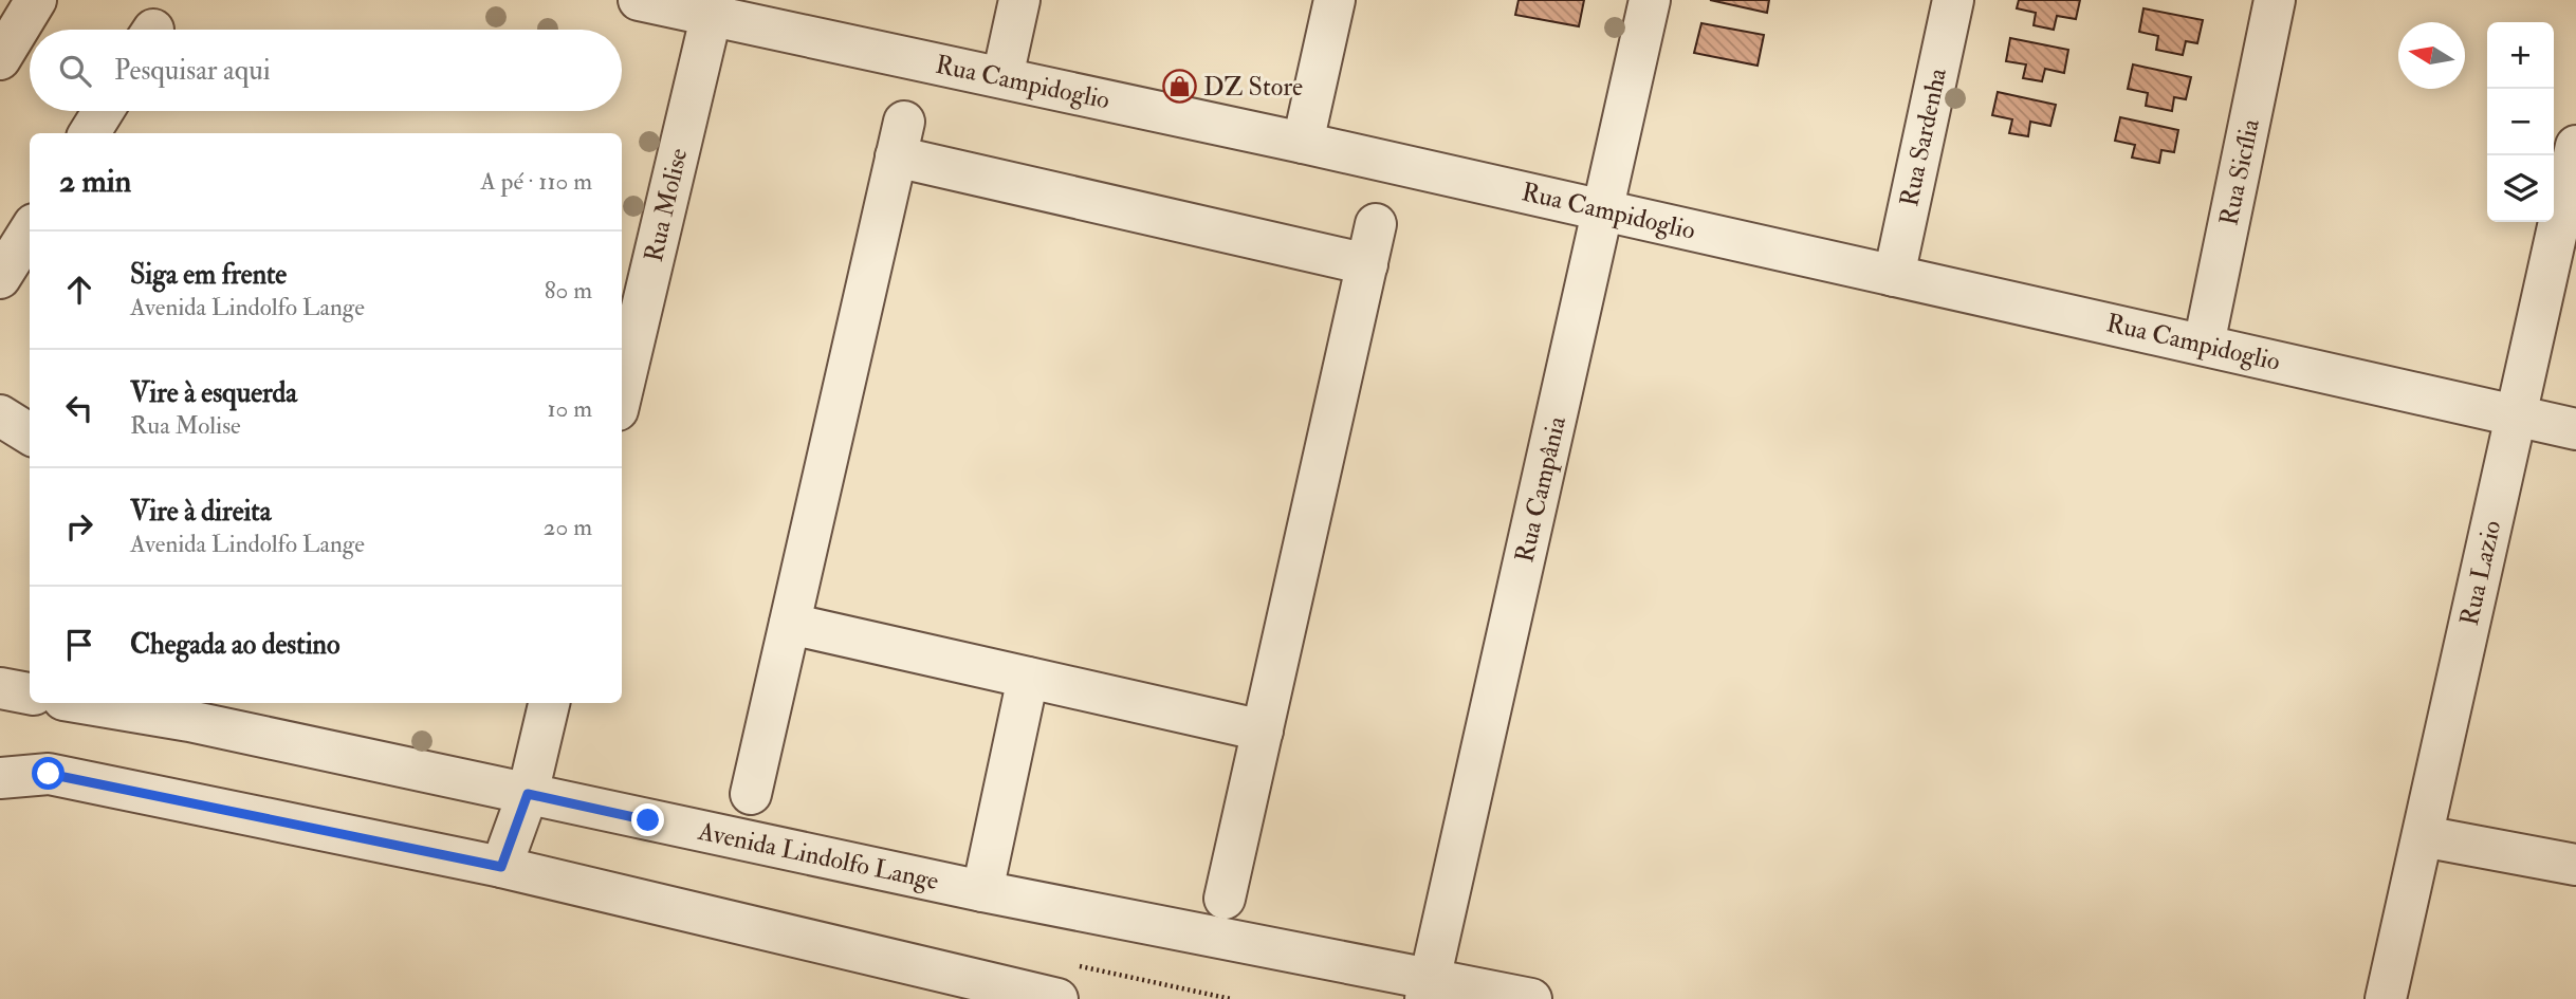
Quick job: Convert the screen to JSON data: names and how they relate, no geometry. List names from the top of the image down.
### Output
{
  "streets": {
    "street": [
      "Rua Campidoglio",
      "Rua Sardenha",
      "Rua Sicília",
      "Rua Molise",
      "Rua Campânia",
      "Rua Lazio",
      "Avenida Lindolfo Lange"
    ]
  },
  "crossings": [
    ["Rua Campidoglio", "Rua Sardenha"],
    ["Rua Campidoglio", "Rua Sicília"],
    ["Rua Campidoglio", "Rua Molise"],
    ["Rua Campidoglio", "Rua Campânia"],
    ["Rua Campidoglio", "Rua Lazio"],
    ["Rua Campânia", "Avenida Lindolfo Lange"]
  ],
  "places": {
    "shop": ["DZ Store"]
  },
  "north": "left",
  "page": {
    "map_buttons": ["+", "−"],
    "search": "Pesquisar aqui",
    "heading": ["2 min", "A pé · 110 m"],
    "list": [
      ["Siga em frente", "Avenida Lindolfo Lange", "80 m"],
      ["Vire à esquerda", "Rua Molise", "10 m"],
      ["Vire à direita", "Avenida Lindolfo Lange", "20 m"],
      "Chegada ao destino"
    ]
  }
}
